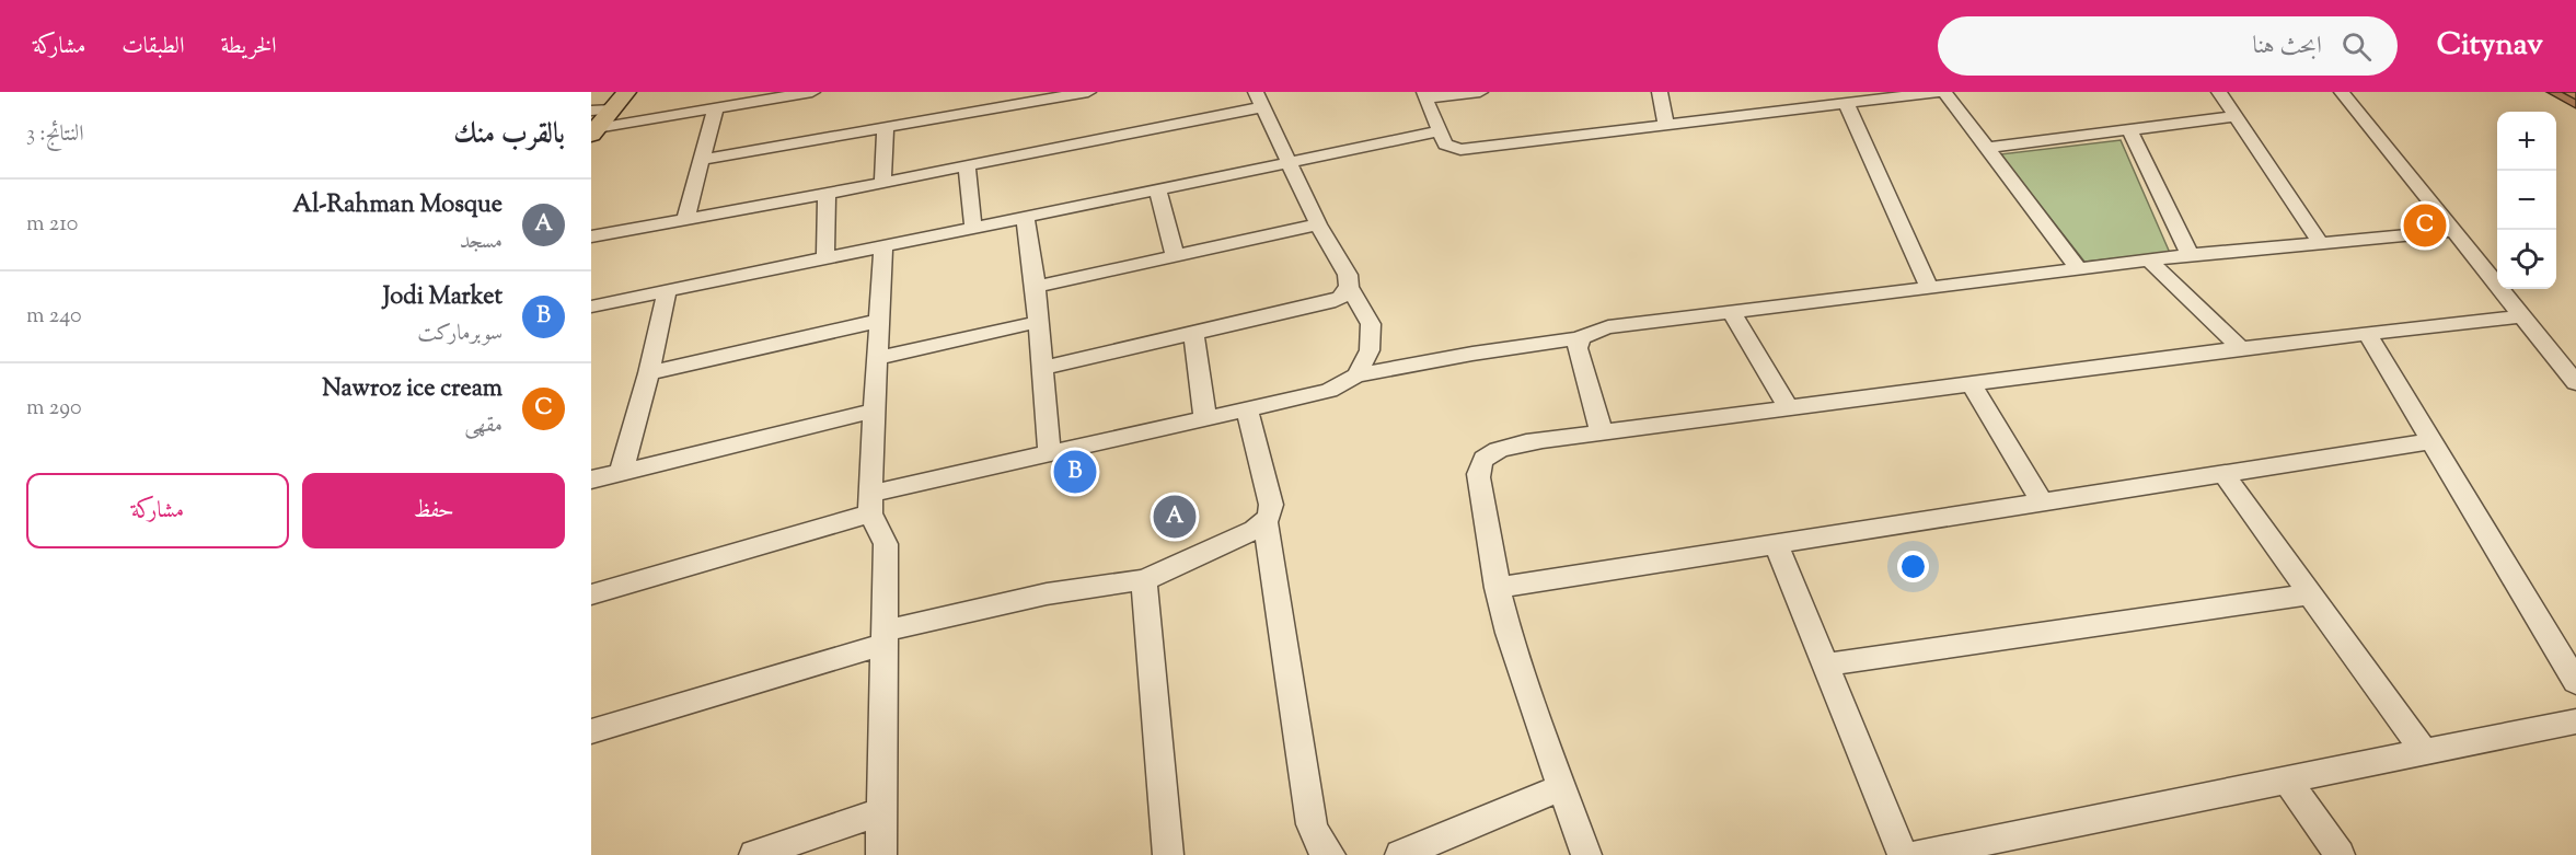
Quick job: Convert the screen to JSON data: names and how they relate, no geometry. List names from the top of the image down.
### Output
{
  "page": {
    "header": "Citynav",
    "search": "ابحث هنا",
    "nav": ["الخريطة", "الطبقات", "مشاركة"],
    "heading": ["بالقرب منك", "النتائج: 3"],
    "map_buttons": ["+", "−"],
    "list": [
      {
        "mark": "A",
        "name": "Al-Rahman Mosque",
        "note": "مسجد",
        "value": "210 m"
      },
      {
        "mark": "B",
        "name": "Jodi Market",
        "note": "سوبرماركت",
        "value": "240 m"
      },
      {
        "mark": "C",
        "name": "Nawroz ice cream",
        "note": "مقهى",
        "value": "290 m"
      }
    ],
    "pins": ["C", "B", "A"],
    "buttons": ["حفظ", "مشاركة"]
  }
}
